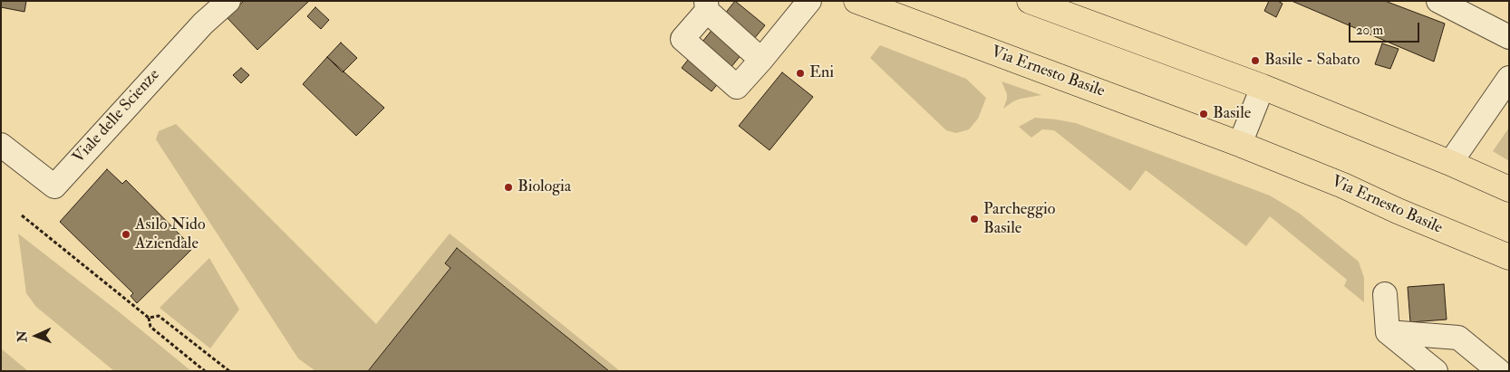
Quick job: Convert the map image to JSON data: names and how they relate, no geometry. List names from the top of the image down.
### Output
{
  "streets": {
    "main road": ["Via Ernesto Basile"],
    "street": ["Viale delle Scienze"]
  },
  "places": [
    "Basile - Sabato",
    "Eni",
    "Basile",
    "Biologia",
    "Parcheggio Basile",
    "Asilo Nido Aziendale"
  ],
  "scale_bar": "20 m",
  "north": "left"
}
